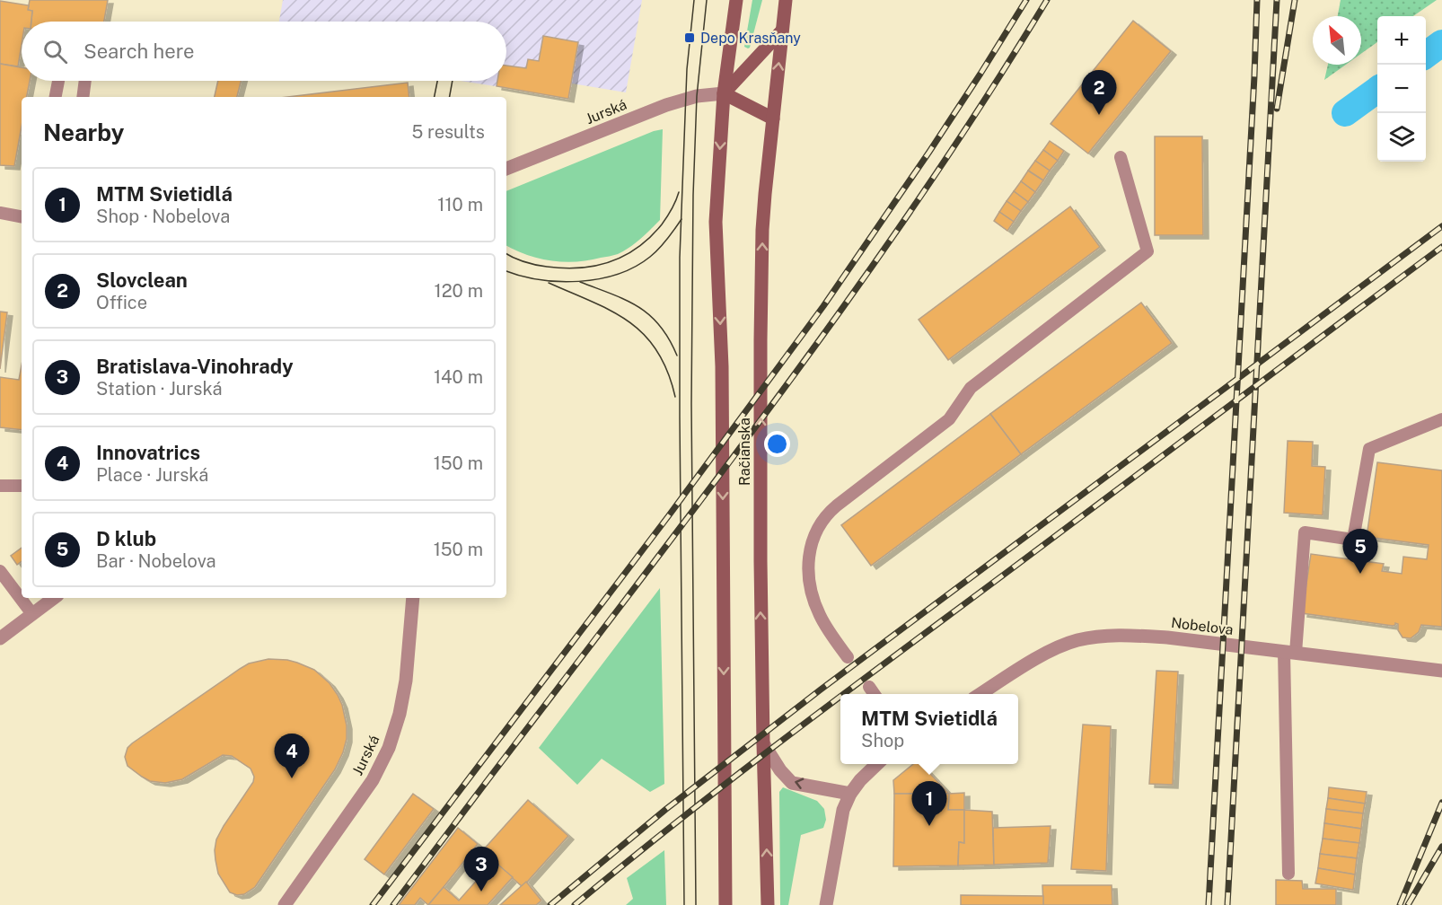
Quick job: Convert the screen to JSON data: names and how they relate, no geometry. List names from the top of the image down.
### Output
{
  "streets": {
    "main road": ["Račianska"],
    "street": ["Jurská", "Nobelova"]
  },
  "crossings": [
    ["Jurská", "Račianska"]
  ],
  "places": {
    "transit": ["Depo Krasňany"]
  },
  "north": "top left",
  "page": {
    "map_buttons": ["+", "−"],
    "search": "Search here",
    "pins": [
      "2",
      "5",
      "4",
      "1",
      "3"
    ],
    "heading": ["Nearby", "5 results"],
    "list": [
      {
        "mark": "1",
        "name": "MTM Svietidlá",
        "note": "Shop · Nobelova",
        "value": "110 m"
      },
      {
        "mark": "2",
        "name": "Slovclean",
        "note": "Office",
        "value": "120 m"
      },
      {
        "mark": "3",
        "name": "Bratislava-Vinohrady",
        "note": "Station · Jurská",
        "value": "140 m"
      },
      {
        "mark": "4",
        "name": "Innovatrics",
        "note": "Place · Jurská",
        "value": "150 m"
      },
      {
        "mark": "5",
        "name": "D klub",
        "note": "Bar · Nobelova",
        "value": "150 m"
      }
    ],
    "popup": ["MTM Svietidlá", "Shop"]
  }
}
